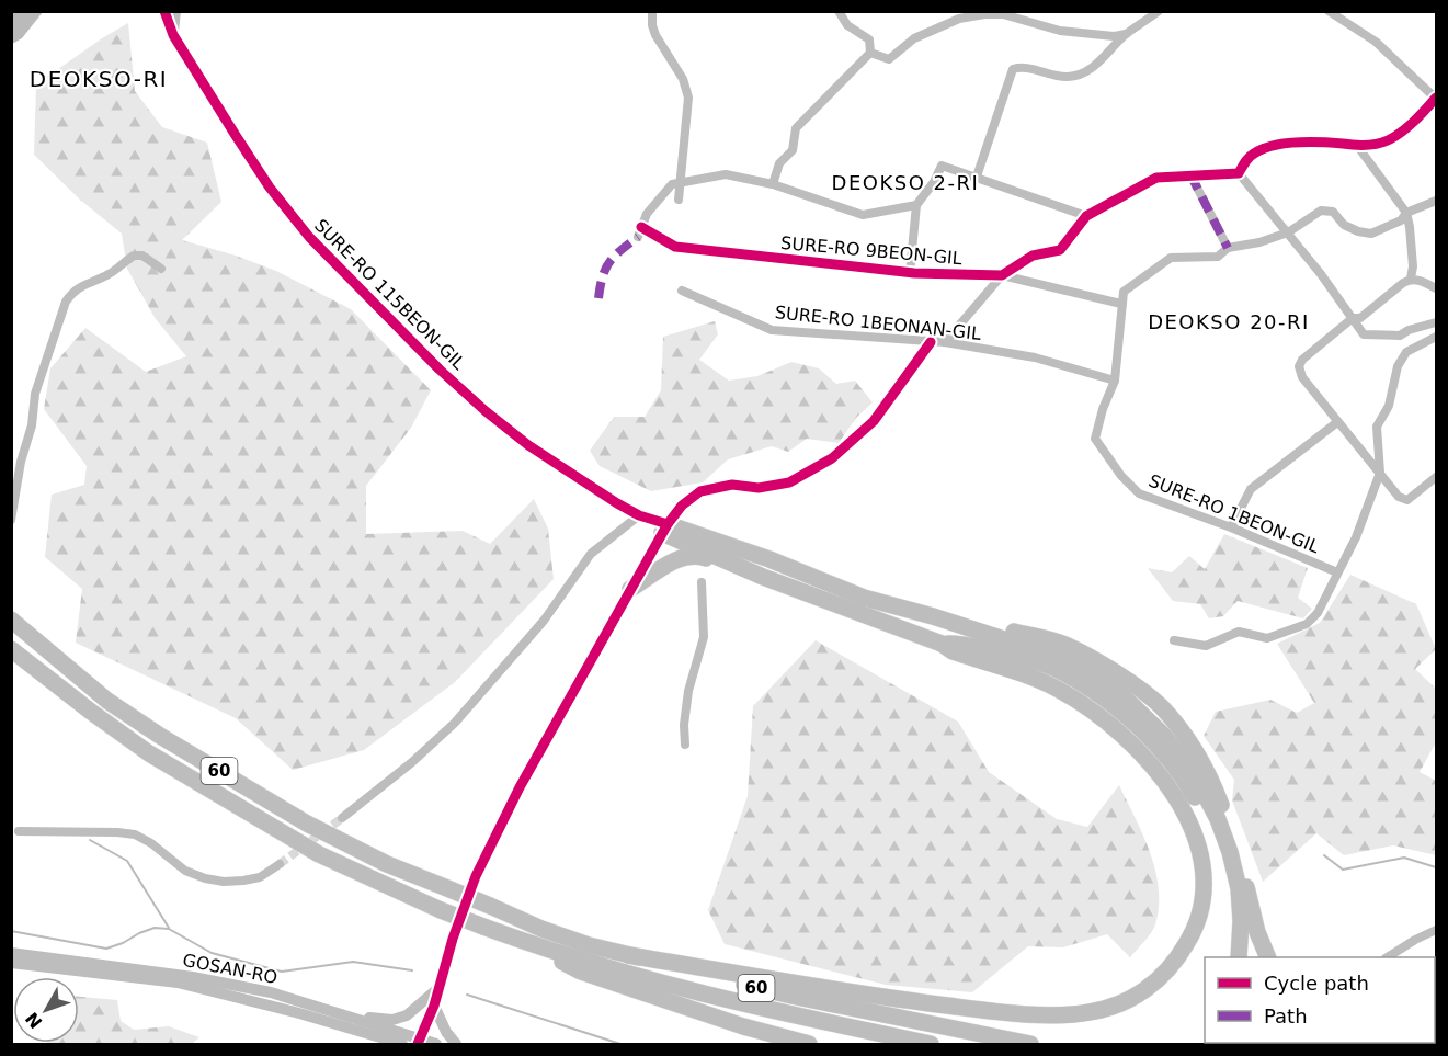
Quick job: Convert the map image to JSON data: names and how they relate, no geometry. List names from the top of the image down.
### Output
{
  "streets": {
    "highway": ["60"],
    "street": [
      "SURE-RO 9BEON-GIL",
      "SURE-RO 115BEON-GIL",
      "SURE-RO 1BEONAN-GIL",
      "SURE-RO 1BEON-GIL",
      "GOSAN-RO"
    ]
  },
  "crossings": [
    ["SURE-RO 9BEON-GIL", "SURE-RO 1BEON-GIL"],
    ["SURE-RO 1BEONAN-GIL", "SURE-RO 1BEON-GIL"]
  ],
  "districts": ["DEOKSO-RI", "DEOKSO 2-RI", "DEOKSO 20-RI"],
  "legend": ["Cycle path", "Path"],
  "north": "bottom left"
}
